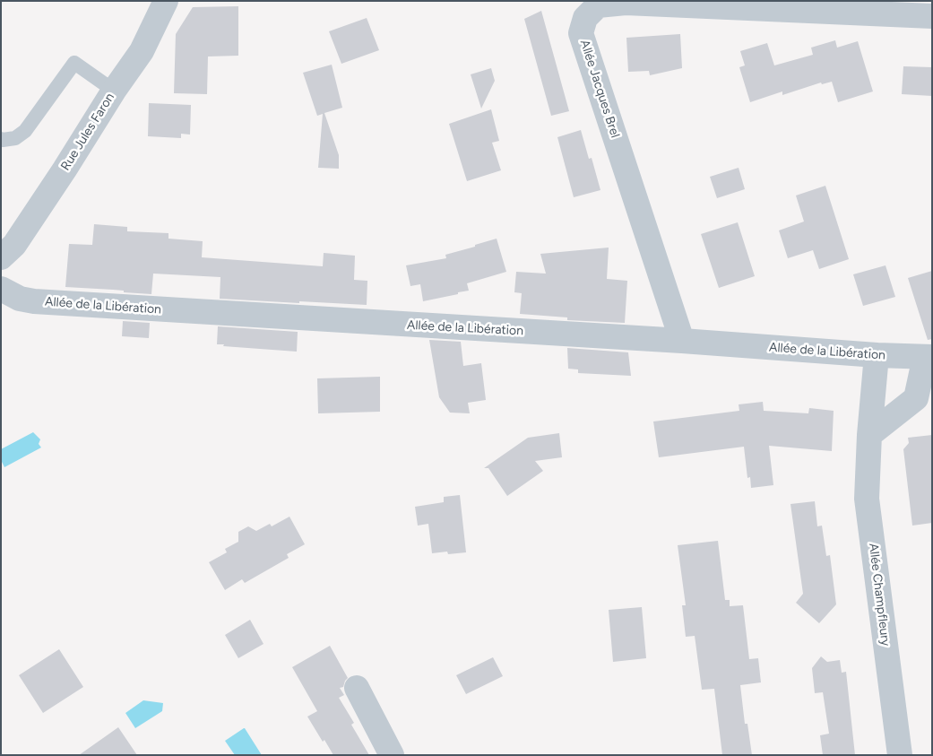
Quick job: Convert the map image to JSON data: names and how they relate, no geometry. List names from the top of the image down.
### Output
{
  "streets": {
    "street": [
      "Allée Jacques Brel",
      "Rue Jules Faron",
      "Allée de la Libération",
      "Allée Champfleury"
    ]
  },
  "crossings": [
    ["Allée Jacques Brel", "Allée de la Libération"],
    ["Allée de la Libération", "Allée Champfleury"]
  ]
}
